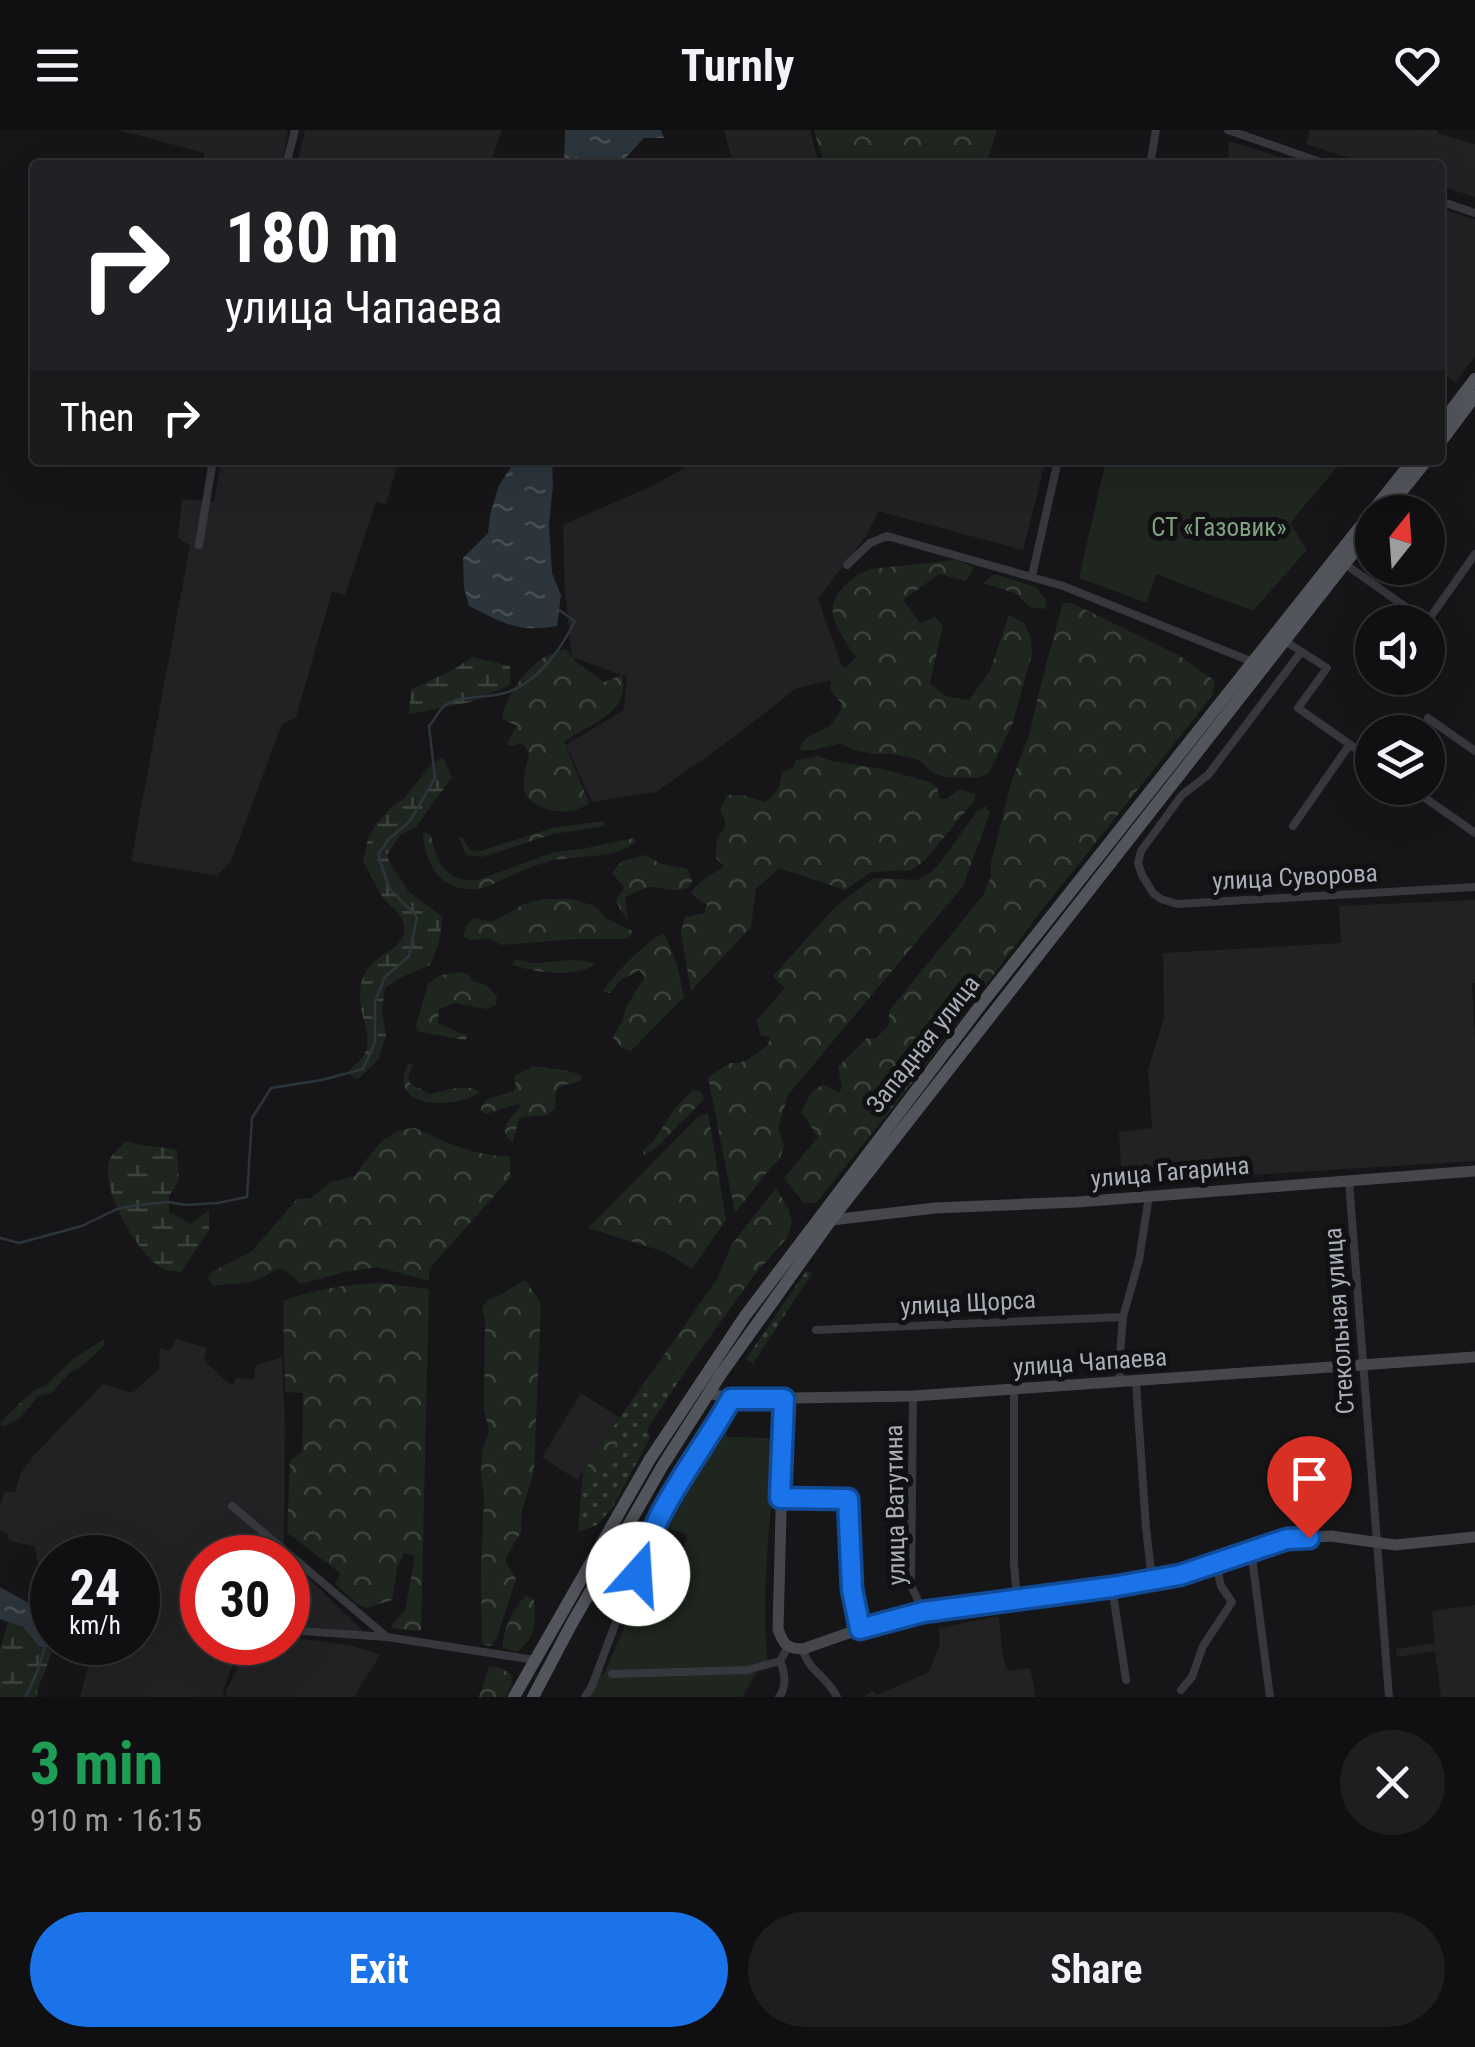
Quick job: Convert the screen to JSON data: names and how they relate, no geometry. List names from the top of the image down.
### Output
{
  "streets": {
    "main road": ["Западная улица", "улица Гагарина", "улица Чапаева"],
    "street": [
      "улица Суворова",
      "улица Щорса",
      "Стекольная улица",
      "улица Ватутина"
    ]
  },
  "crossings": [
    ["Западная улица", "улица Гагарина"],
    ["Западная улица", "улица Чапаева"],
    ["улица Гагарина", "Стекольная улица"],
    ["Стекольная улица", "улица Чапаева"],
    ["улица Чапаева", "улица Ватутина"]
  ],
  "parks": ["СТ «Газовик»"],
  "north": "top",
  "page": {
    "header": "Turnly",
    "turn": ["180 m", "улица Чапаева"],
    "then": "Then",
    "speed": "24 km/h",
    "limit": "30",
    "heading": ["3 min", "910 m · 16:15"],
    "buttons": ["Exit", "Share"]
  }
}
